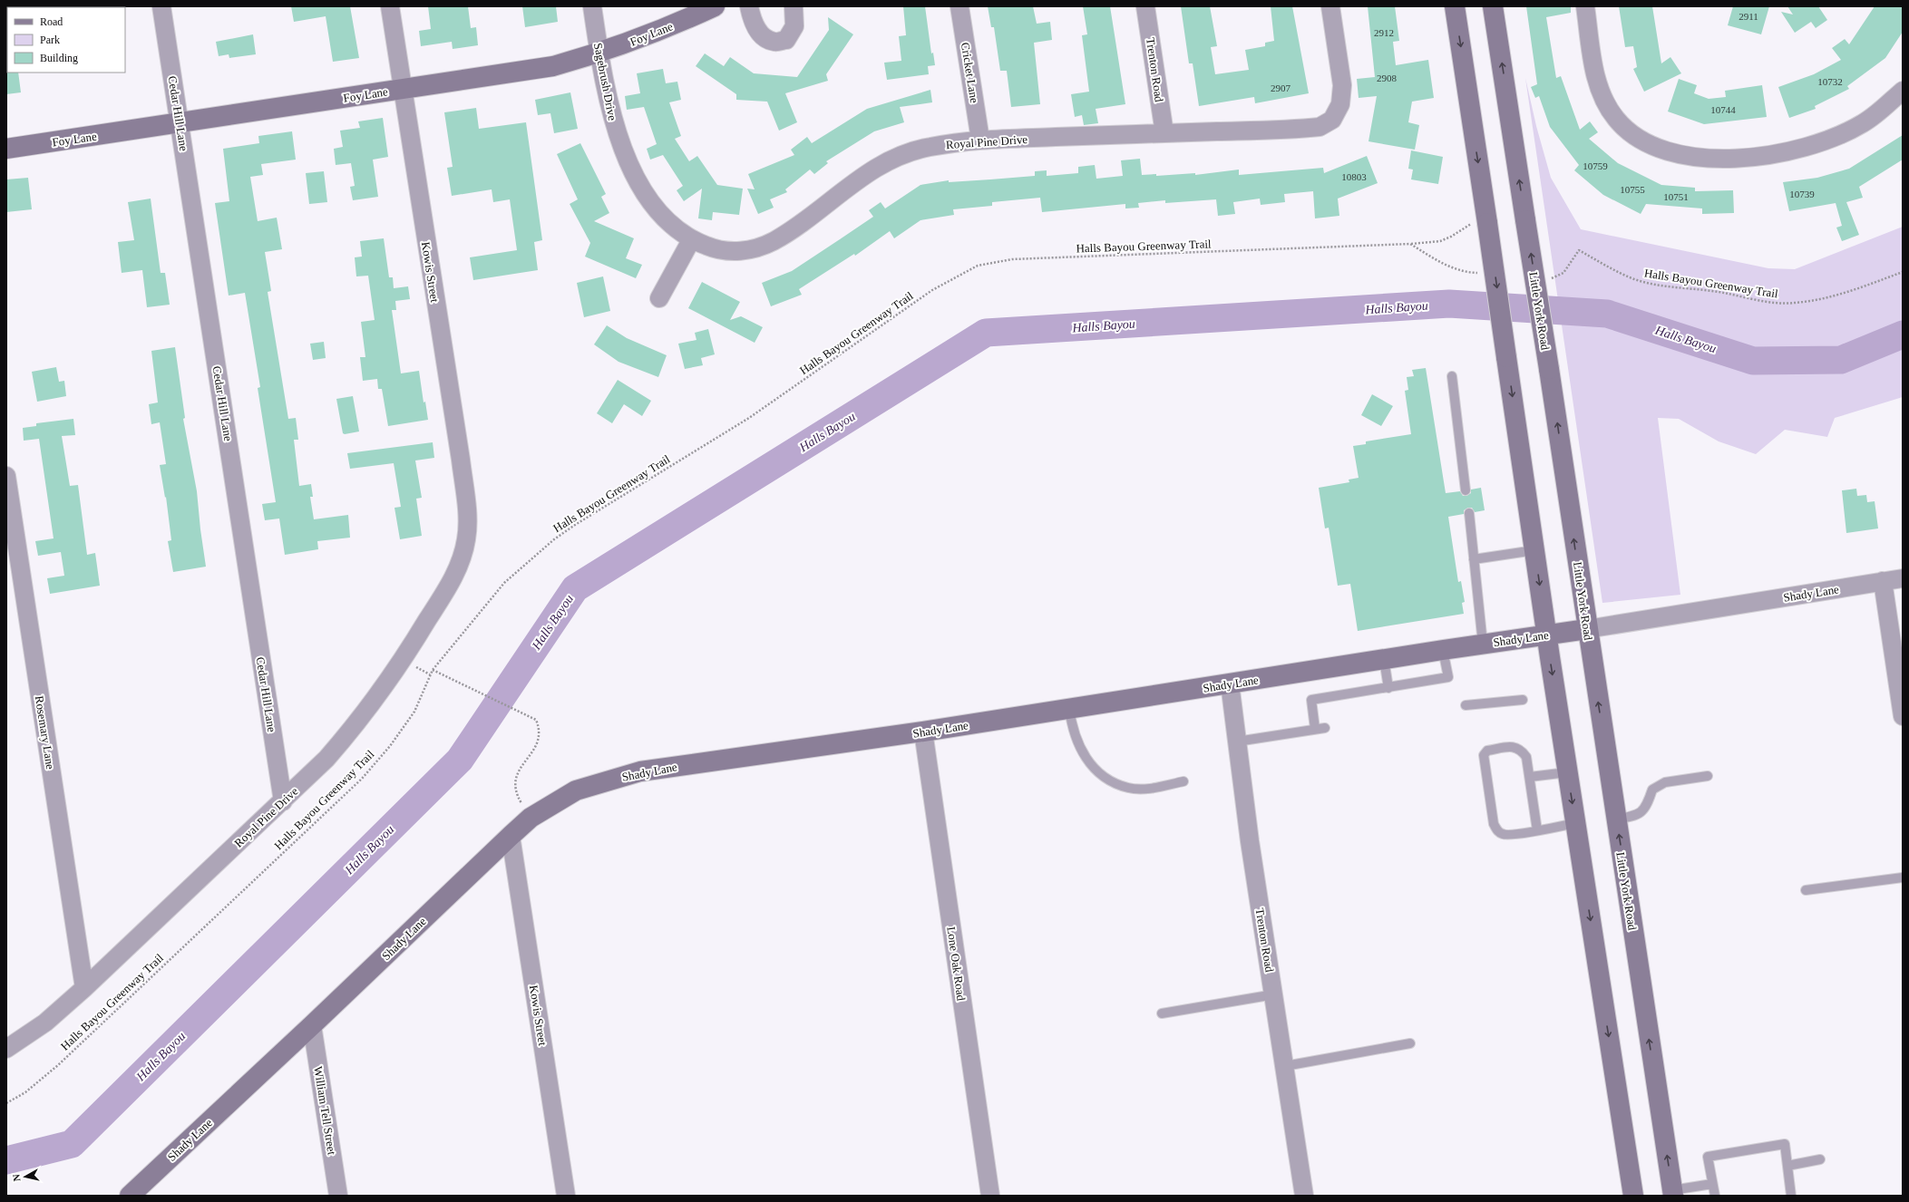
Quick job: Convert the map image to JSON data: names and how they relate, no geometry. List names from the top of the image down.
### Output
{
  "streets": {
    "main road": ["Foy Lane", "Little York Road", "Shady Lane"],
    "street": [
      "Trenton Road",
      "Cricket Lane",
      "Sagebrush Drive",
      "Cedar Hill Lane",
      "Royal Pine Drive",
      "Kowis Street",
      "Rosemary Lane",
      "Lone Oak Road",
      "William Tell Street"
    ],
    "path": ["Halls Bayou Greenway Trail"]
  },
  "crossings": [
    ["Foy Lane", "Sagebrush Drive"],
    ["Foy Lane", "Cedar Hill Lane"],
    ["Foy Lane", "Kowis Street"],
    ["Trenton Road", "Royal Pine Drive"],
    ["Trenton Road", "Shady Lane"],
    ["Cricket Lane", "Royal Pine Drive"],
    ["Sagebrush Drive", "Royal Pine Drive"],
    ["Cedar Hill Lane", "Royal Pine Drive"],
    ["Royal Pine Drive", "Kowis Street"],
    ["Royal Pine Drive", "Rosemary Lane"],
    ["Kowis Street", "Shady Lane"],
    ["Little York Road", "Shady Lane"],
    ["Shady Lane", "Lone Oak Road"],
    ["Shady Lane", "William Tell Street"]
  ],
  "water": ["Halls Bayou"],
  "house_numbers": [
    "2911",
    "2912",
    "2908",
    "10732",
    "2907",
    "10744",
    "10759",
    "10803",
    "10755",
    "10739",
    "10751"
  ],
  "legend": ["Road", "Park", "Building"],
  "north": "left"
}
